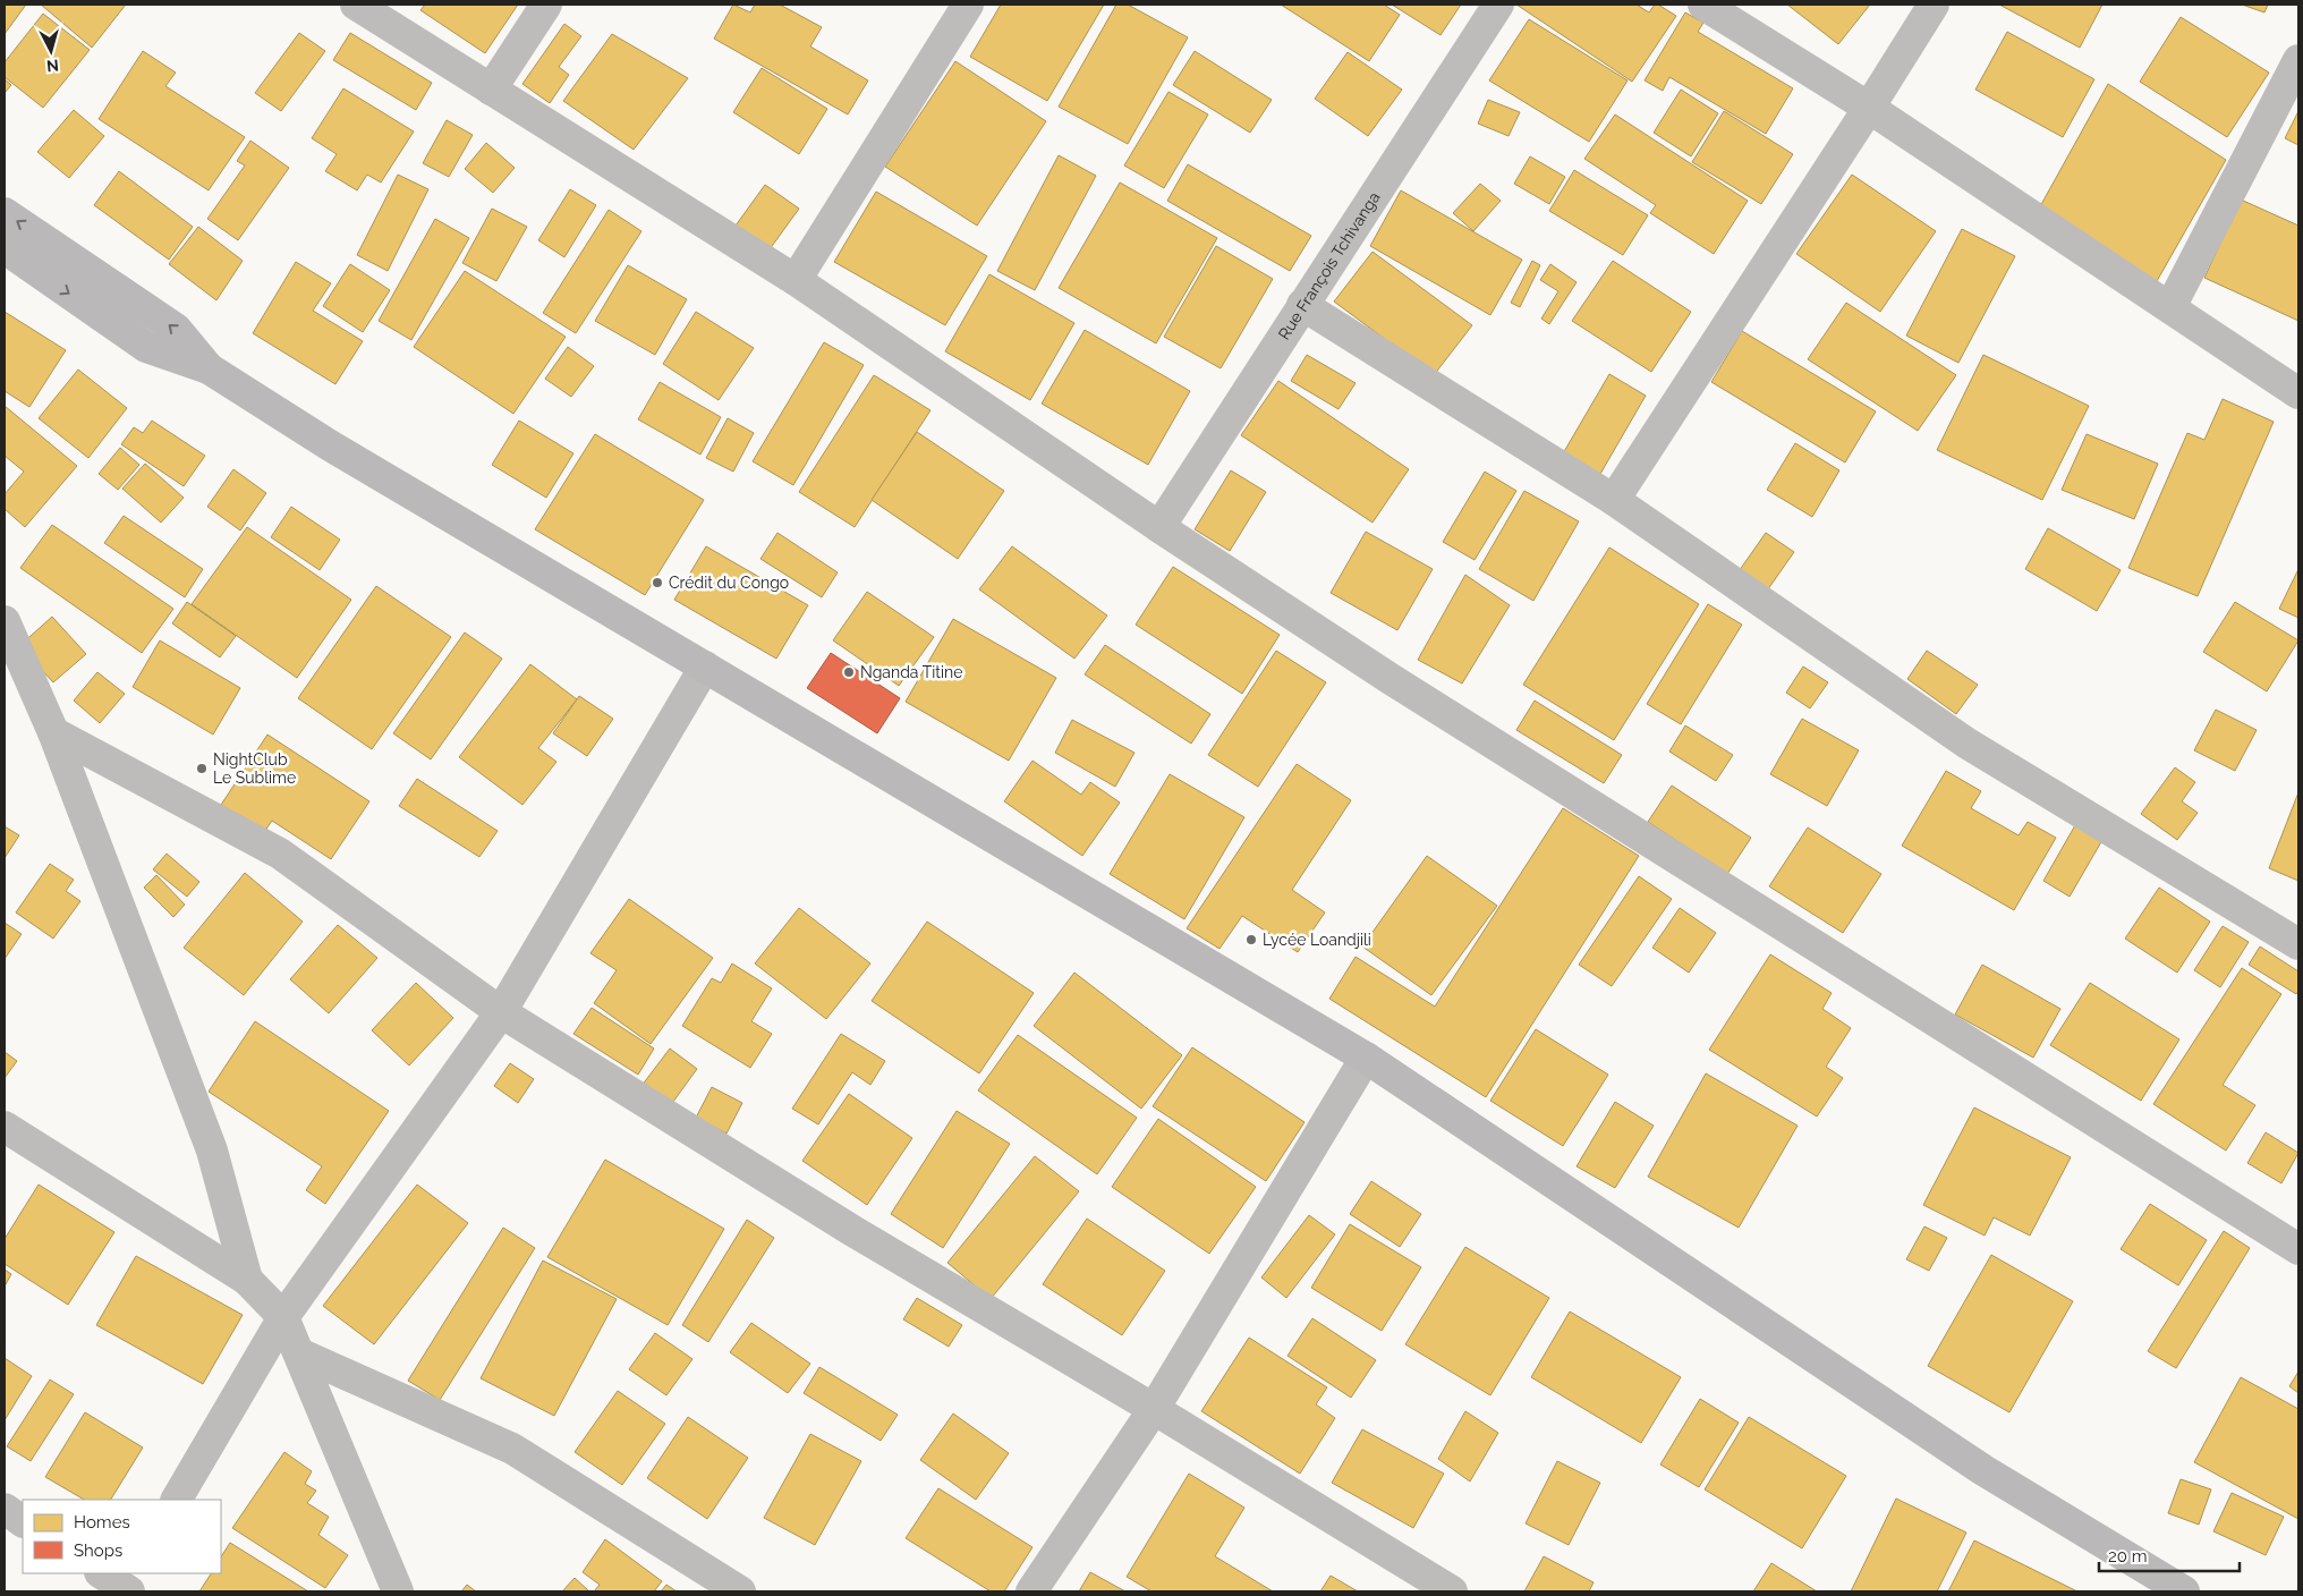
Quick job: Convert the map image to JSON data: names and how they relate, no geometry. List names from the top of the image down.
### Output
{
  "streets": {
    "street": ["Rue François Tchivanga"]
  },
  "places": [
    "Crédit du Congo",
    "Nganda Titine",
    "NightClub Le Sublime",
    "Lycée Loandjili"
  ],
  "legend": ["Homes", "Shops"],
  "scale_bar": "20 m",
  "north": "bottom"
}
